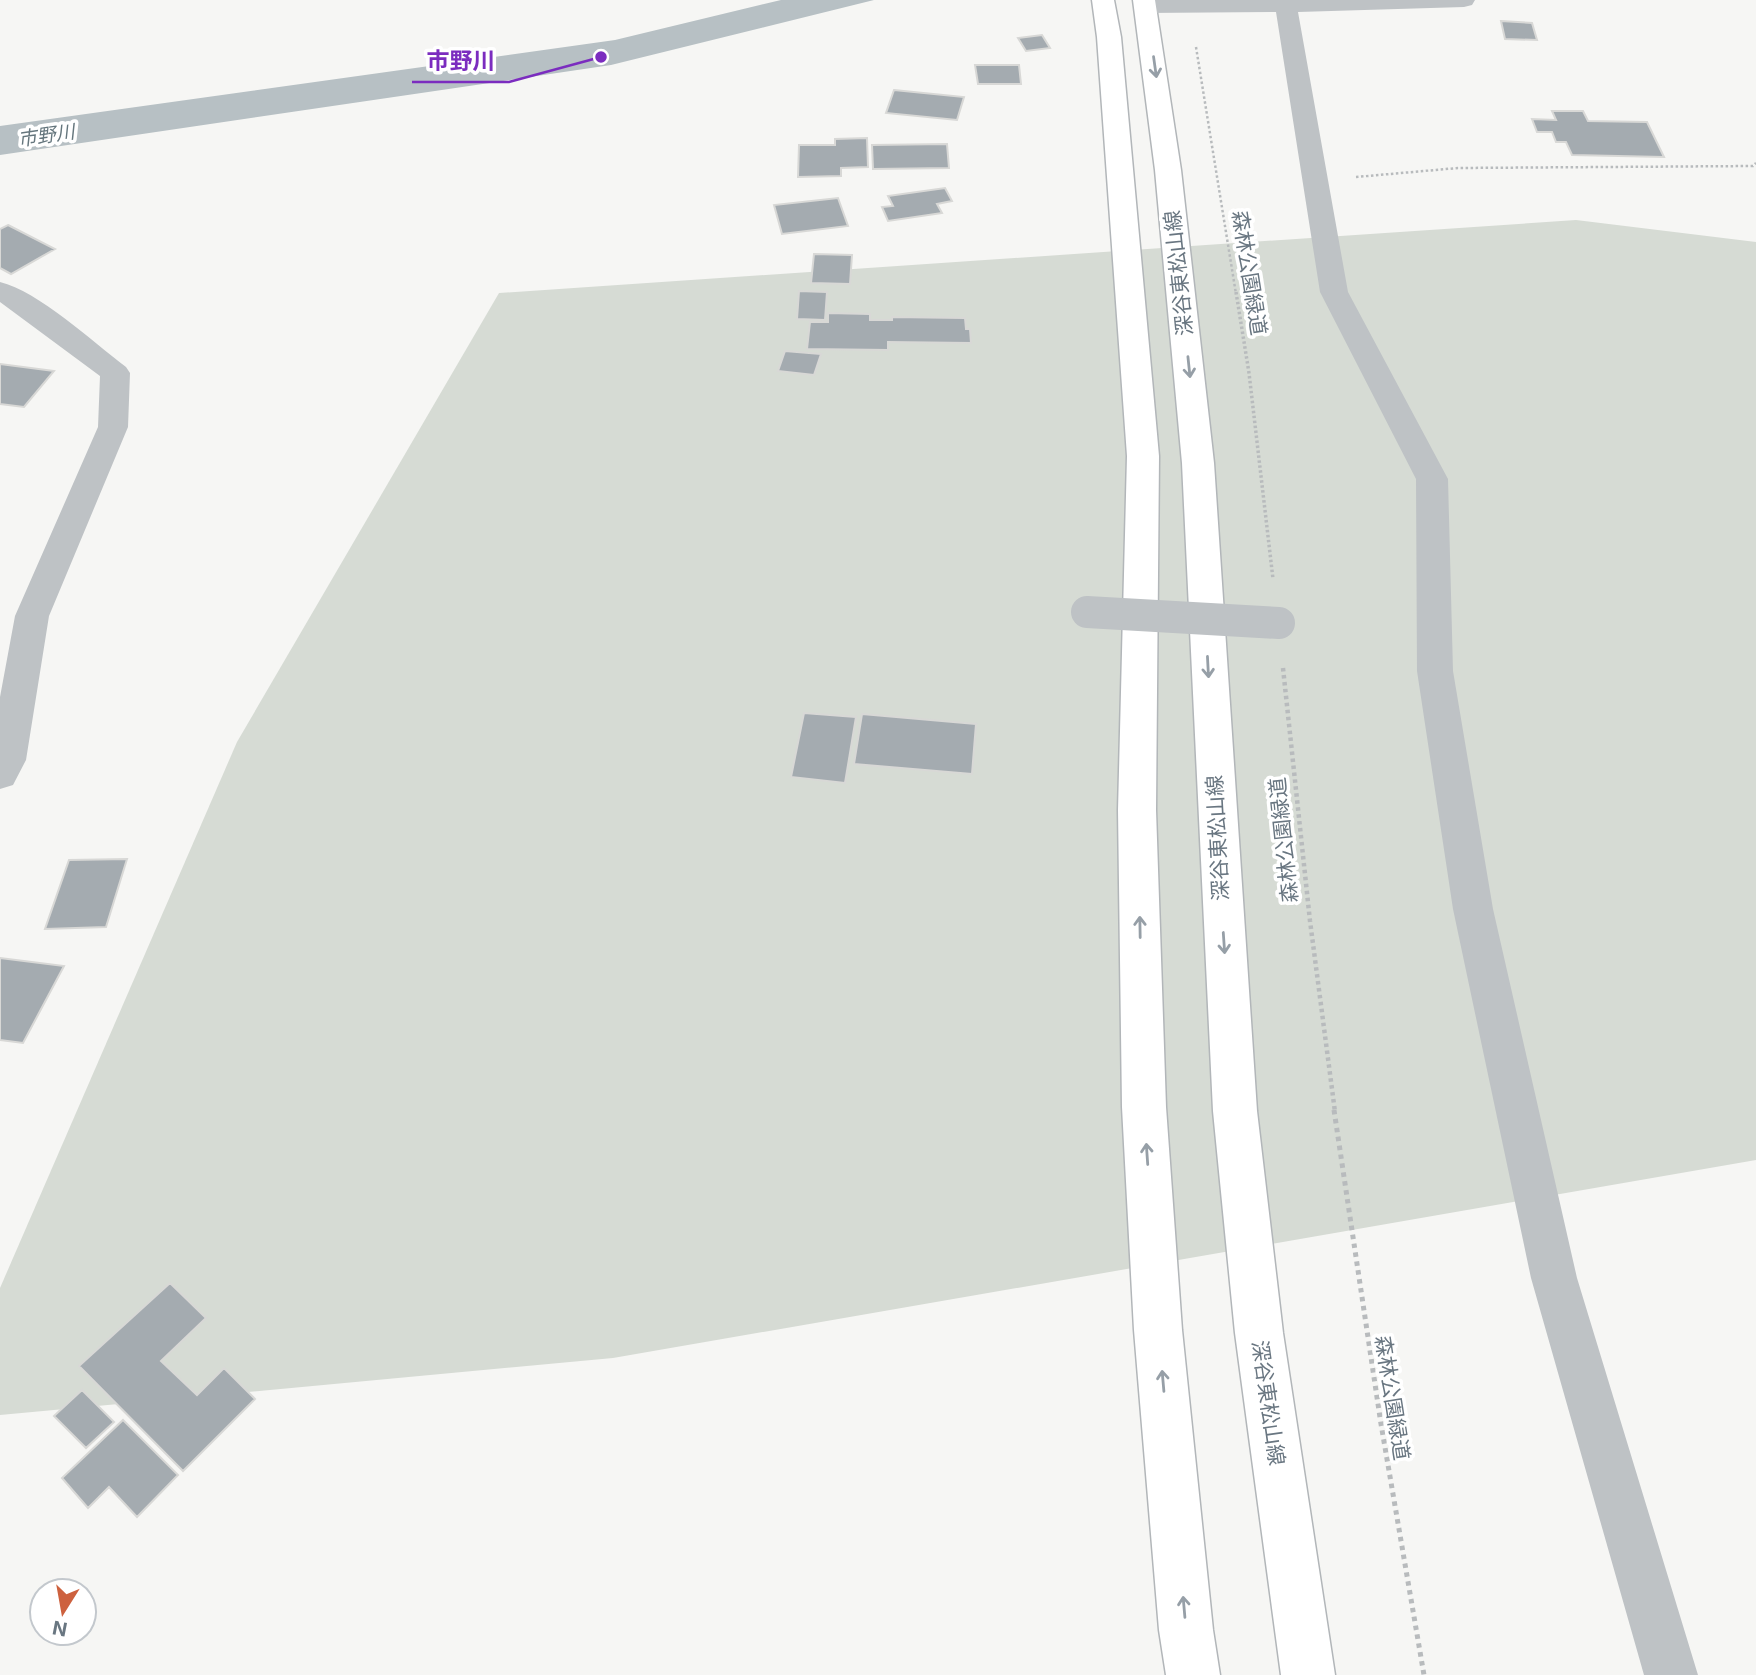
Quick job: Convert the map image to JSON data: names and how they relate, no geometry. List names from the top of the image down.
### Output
{
  "streets": {
    "main road": ["深谷東松山線"],
    "path": ["森林公園緑道"]
  },
  "water": ["市野川"],
  "places": ["市野川"],
  "north": "bottom"
}
